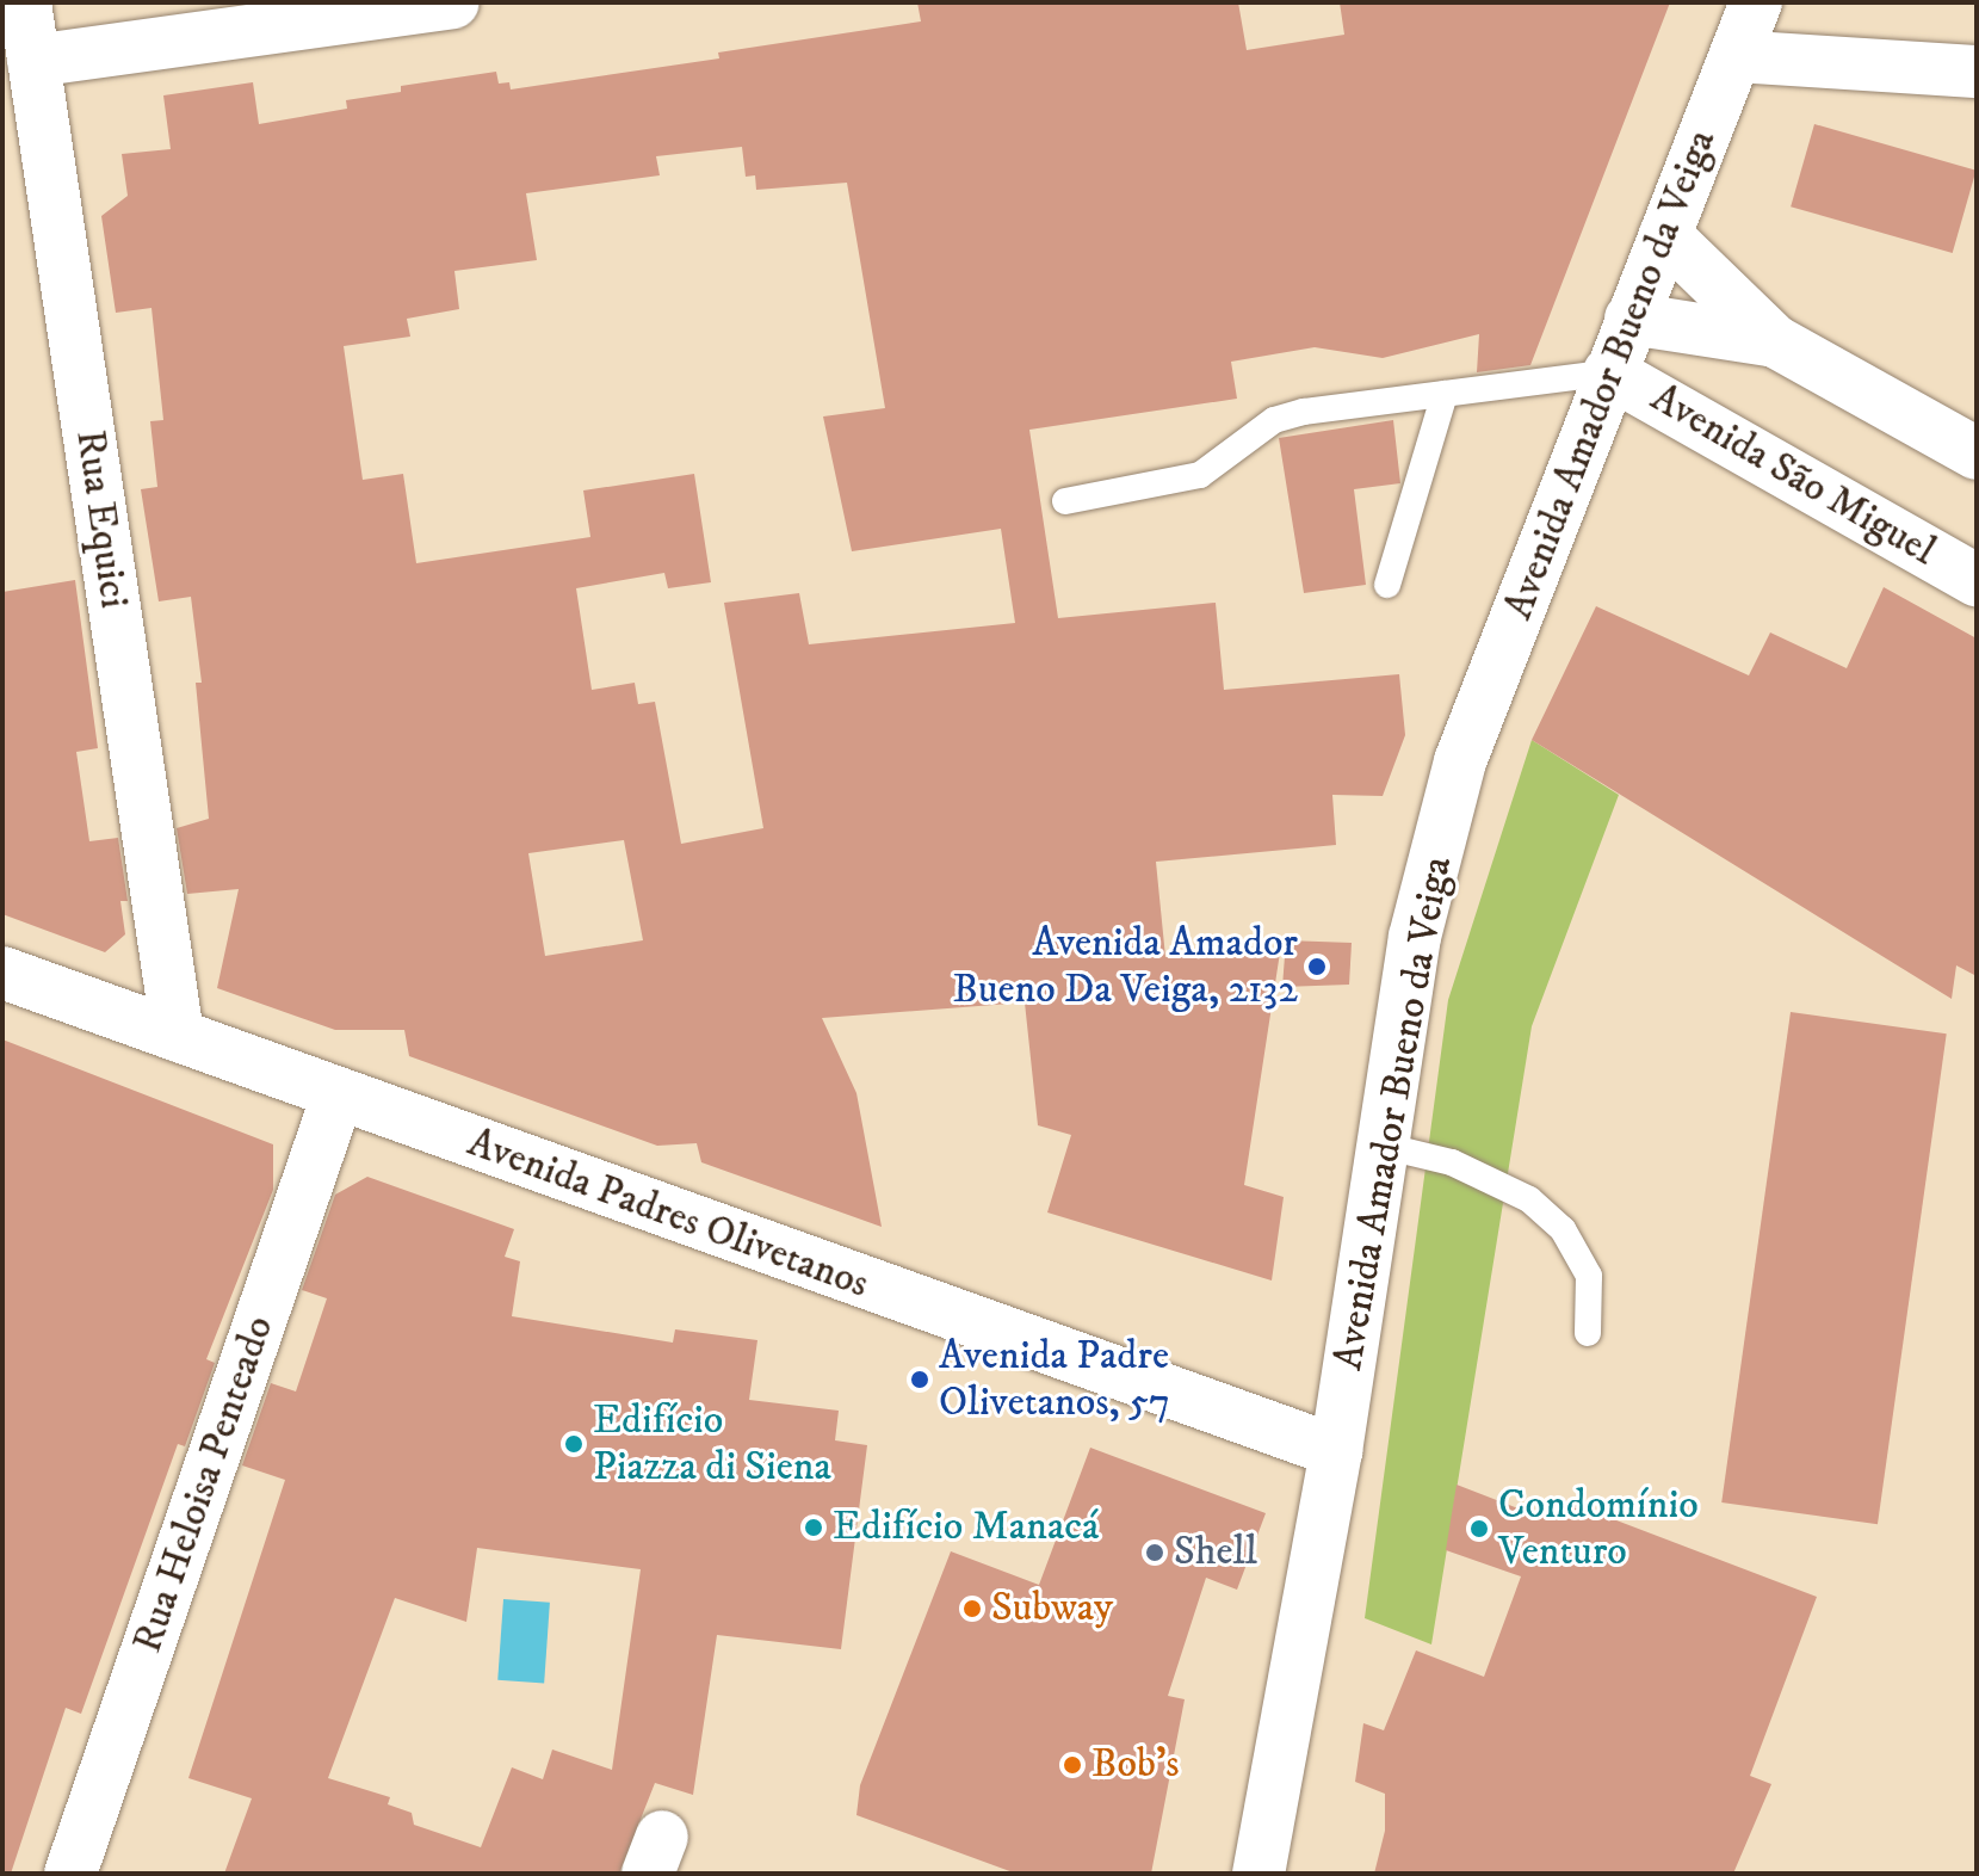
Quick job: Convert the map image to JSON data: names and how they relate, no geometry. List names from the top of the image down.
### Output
{
  "streets": {
    "street": [
      "Avenida Amador Bueno da Veiga",
      "Avenida São Miguel",
      "Rua Equici",
      "Avenida Padres Olivetanos",
      "Rua Heloisa Penteado"
    ]
  },
  "crossings": [
    ["Avenida Amador Bueno da Veiga", "Avenida São Miguel"],
    ["Avenida Amador Bueno da Veiga", "Avenida Padres Olivetanos"],
    ["Rua Equici", "Avenida Padres Olivetanos"],
    ["Avenida Padres Olivetanos", "Rua Heloisa Penteado"]
  ],
  "places": [
    "Avenida Amador Bueno Da Veiga, 2132",
    "Avenida Padre Olivetanos, 57",
    "Edifício Piazza di Siena",
    "Edifício Manacá",
    "Condomínio Venturo",
    "Shell",
    "Subway",
    "Bob's"
  ]
}
